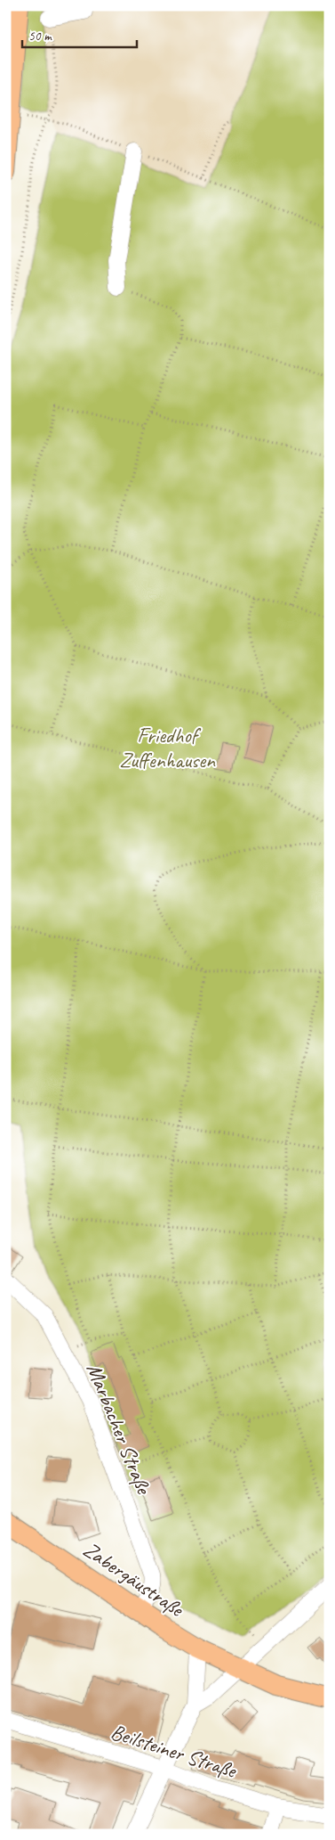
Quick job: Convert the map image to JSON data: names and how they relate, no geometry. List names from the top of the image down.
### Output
{
  "streets": {
    "main road": ["Zabergäustraße"],
    "street": ["Marbacher Straße", "Beilsteiner Straße"]
  },
  "crossings": [
    ["Marbacher Straße", "Zabergäustraße"]
  ],
  "parks": ["Friedhof Zuffenhausen"],
  "scale_bar": "50 m"
}
